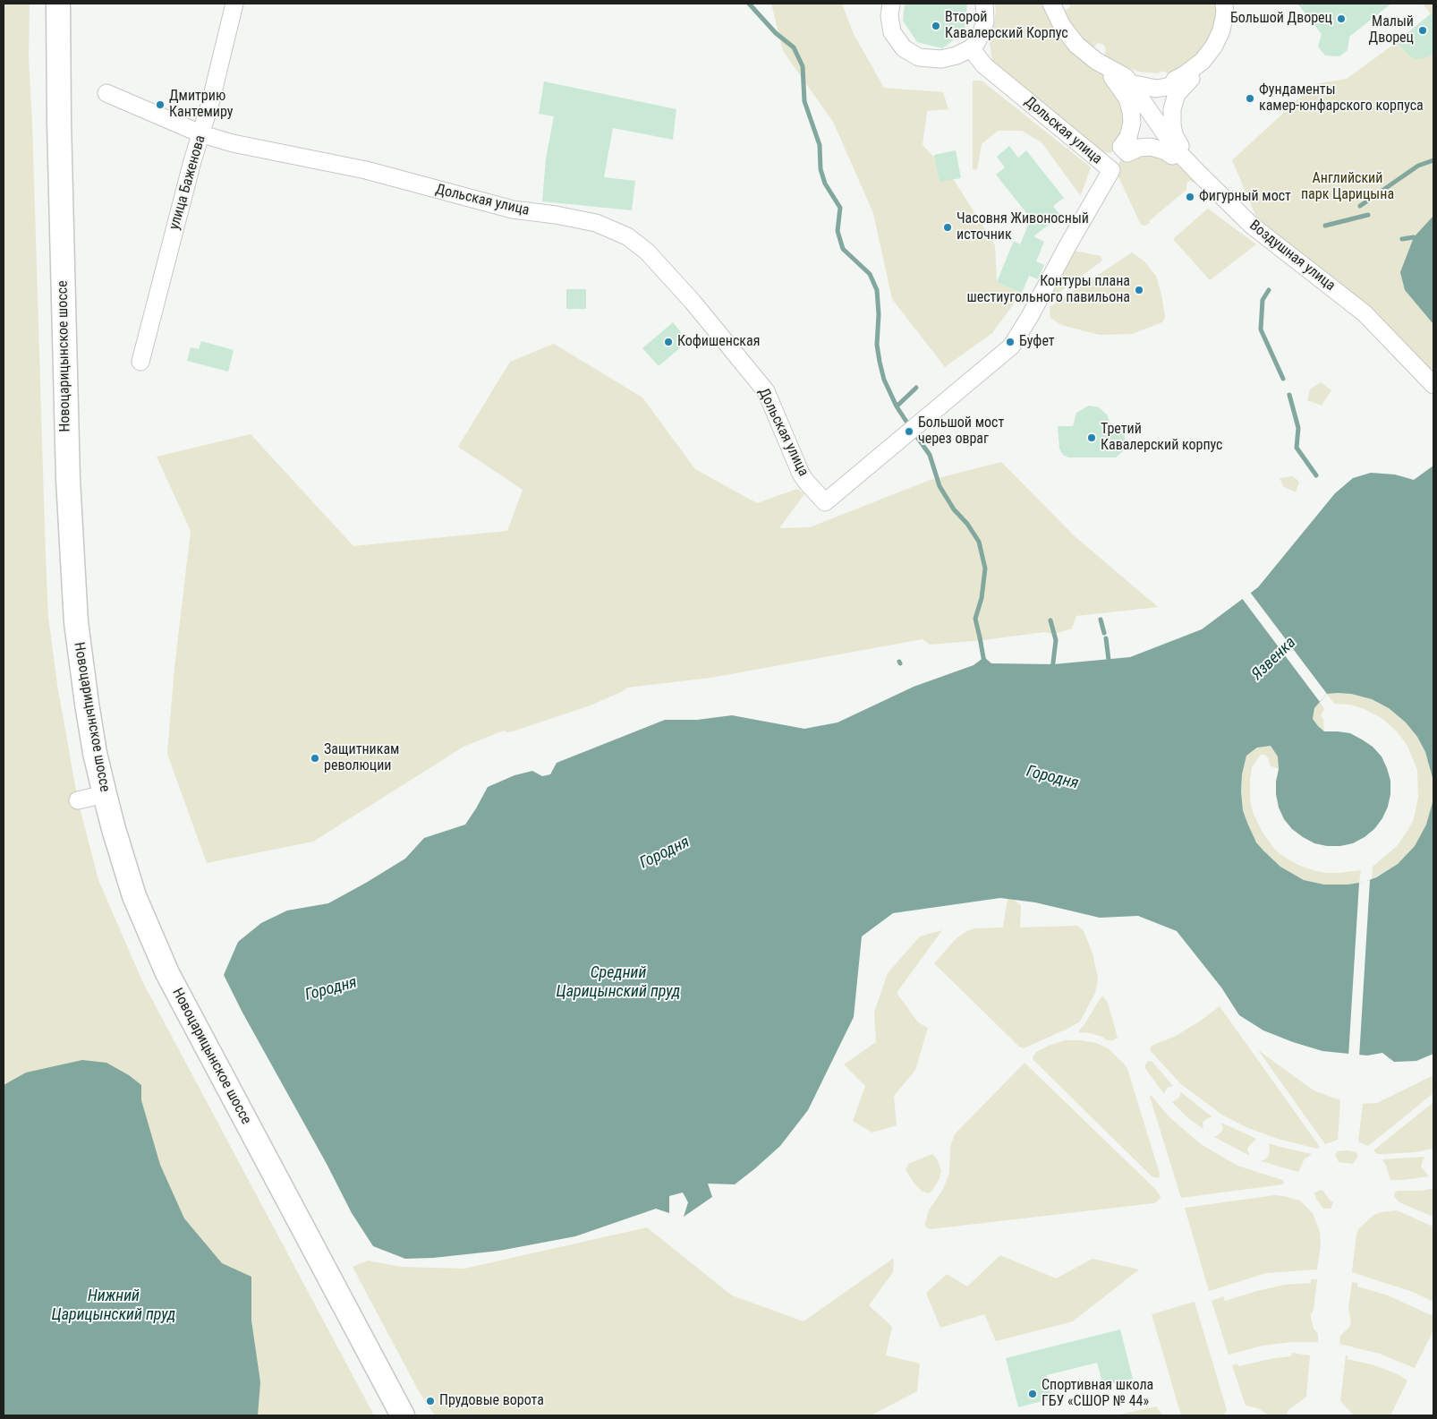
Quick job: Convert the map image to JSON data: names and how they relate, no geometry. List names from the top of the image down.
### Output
{
  "streets": {
    "main road": ["Новоцарицынское шоссе"],
    "street": ["Дольская улица", "улица Баженова", "Воздушная улица"]
  },
  "crossings": [
    ["Дольская улица", "улица Баженова"]
  ],
  "water": [
    "Язвенка",
    "Городня",
    "Средний Царицынский пруд",
    "Нижний Царицынский пруд"
  ],
  "parks": ["Английский парк Царицына"],
  "places": [
    "Большой Дворец",
    "Второй Кавалерский Корпус",
    "Малый Дворец",
    "Фундаменты камер-юнфарского корпуса",
    "Дмитрию Кантемиру",
    "Фигурный мост",
    "Часовня Живоносный источник",
    "Контуры плана шестиугольного павильона",
    "Кофишенская",
    "Буфет",
    "Большой мост через овраг",
    "Третий Кавалерский корпус",
    "Защитникам революции",
    "Спортивная школа ГБУ «СШОР № 44»",
    "Прудовые ворота"
  ]
}
